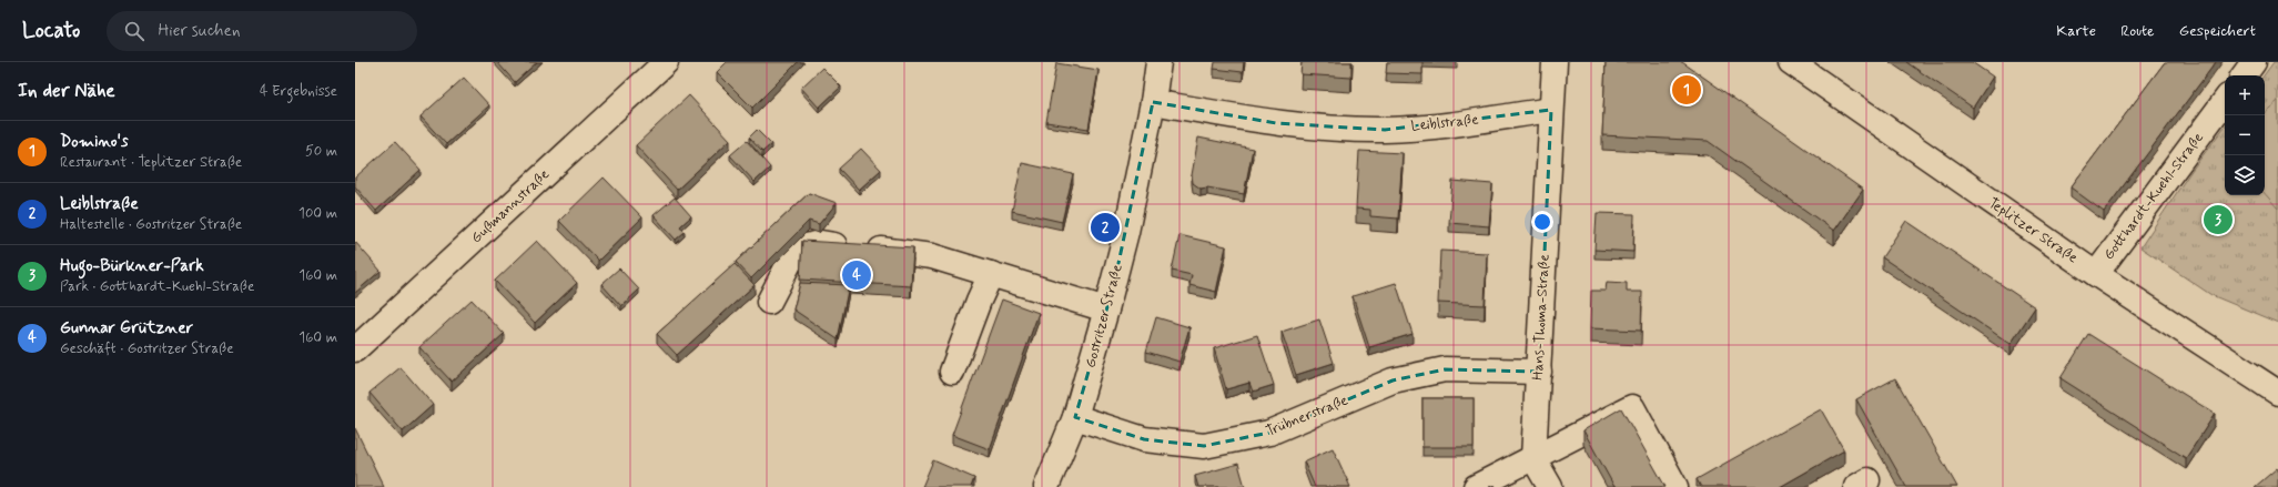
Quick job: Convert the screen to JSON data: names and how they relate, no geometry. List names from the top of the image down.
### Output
{
  "streets": {
    "street": [
      "Leiblstraße",
      "Gotthardt-Kuehl-Straße",
      "Gußmannstraße",
      "Teplitzer Straße",
      "Gostritzer Straße",
      "Hans-Thoma-Straße",
      "Trübnerstraße"
    ]
  },
  "crossings": [
    ["Leiblstraße", "Gostritzer Straße"],
    ["Leiblstraße", "Hans-Thoma-Straße"],
    ["Gotthardt-Kuehl-Straße", "Teplitzer Straße"],
    ["Gostritzer Straße", "Trübnerstraße"],
    ["Hans-Thoma-Straße", "Trübnerstraße"]
  ],
  "page": {
    "header": "Locato",
    "search": "Hier suchen",
    "nav": ["Karte", "Route", "Gespeichert"],
    "heading": ["In der Nähe", "4 Ergebnisse"],
    "pins": [
      "1",
      "3",
      "2",
      "4"
    ],
    "map_buttons": ["+", "−"],
    "list": [
      {
        "mark": "1",
        "name": "Domino's",
        "note": "Restaurant · Teplitzer Straße",
        "value": "50 m"
      },
      {
        "mark": "2",
        "name": "Leiblstraße",
        "note": "Haltestelle · Gostritzer Straße",
        "value": "100 m"
      },
      {
        "mark": "3",
        "name": "Hugo-Bürkner-Park",
        "note": "Park · Gotthardt-Kuehl-Straße",
        "value": "160 m"
      },
      {
        "mark": "4",
        "name": "Gunnar Grützner",
        "note": "Geschäft · Gostritzer Straße",
        "value": "160 m"
      }
    ]
  }
}
